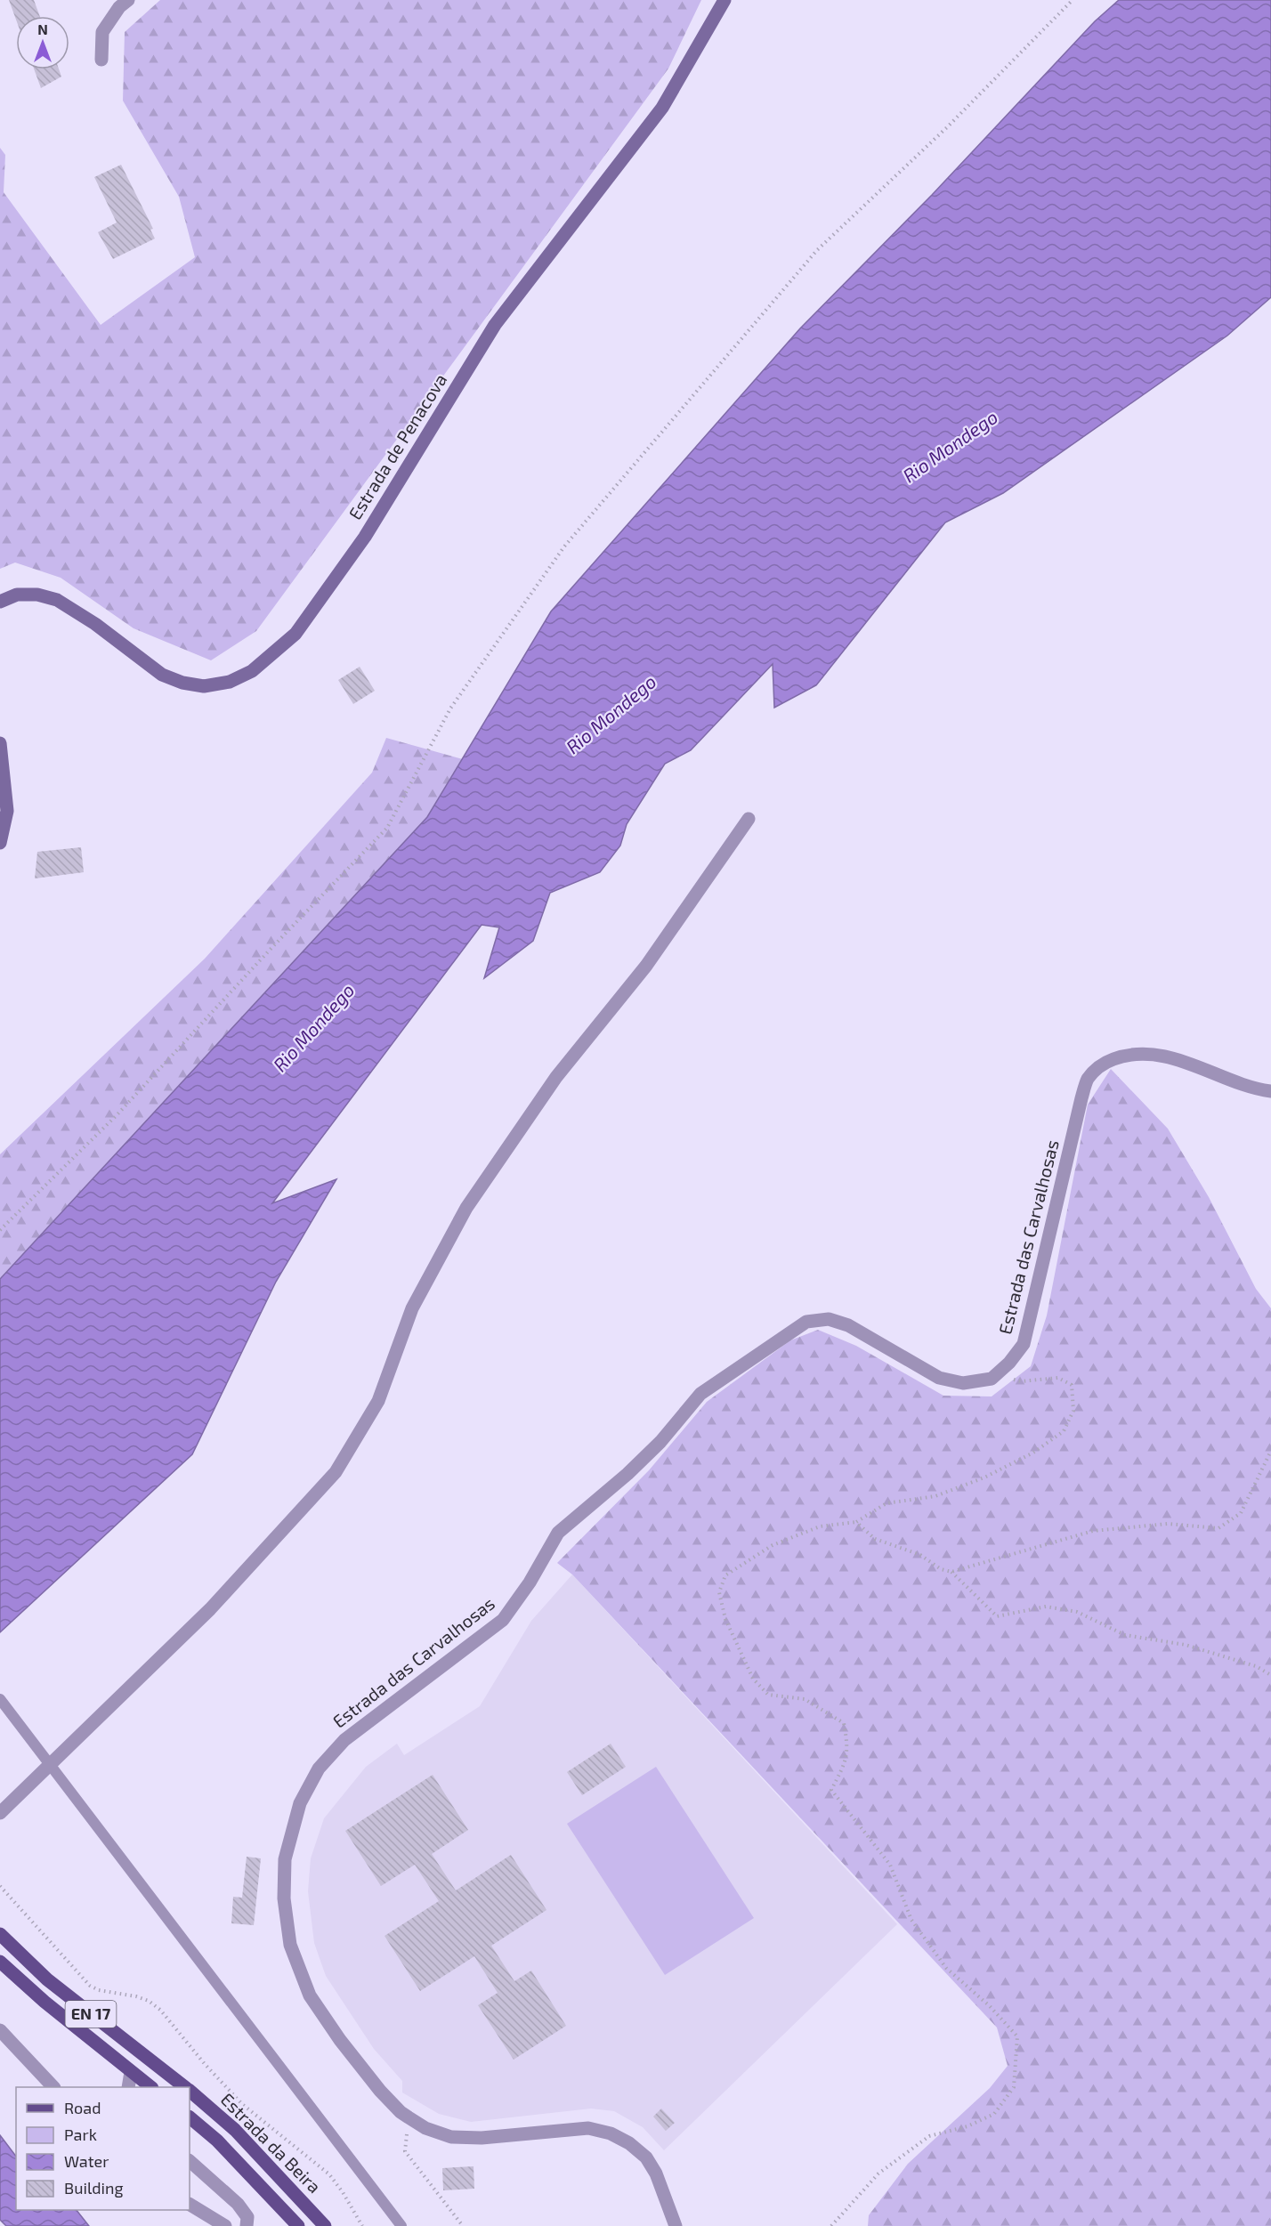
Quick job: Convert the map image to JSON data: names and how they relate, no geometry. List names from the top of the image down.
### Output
{
  "streets": {
    "main road": ["Estrada de Penacova", "EN 17", "Estrada da Beira"],
    "street": ["Estrada das Carvalhosas"]
  },
  "water": ["Rio Mondego"],
  "legend": [
    "Road",
    "Park",
    "Water",
    "Building"
  ],
  "north": "top"
}
